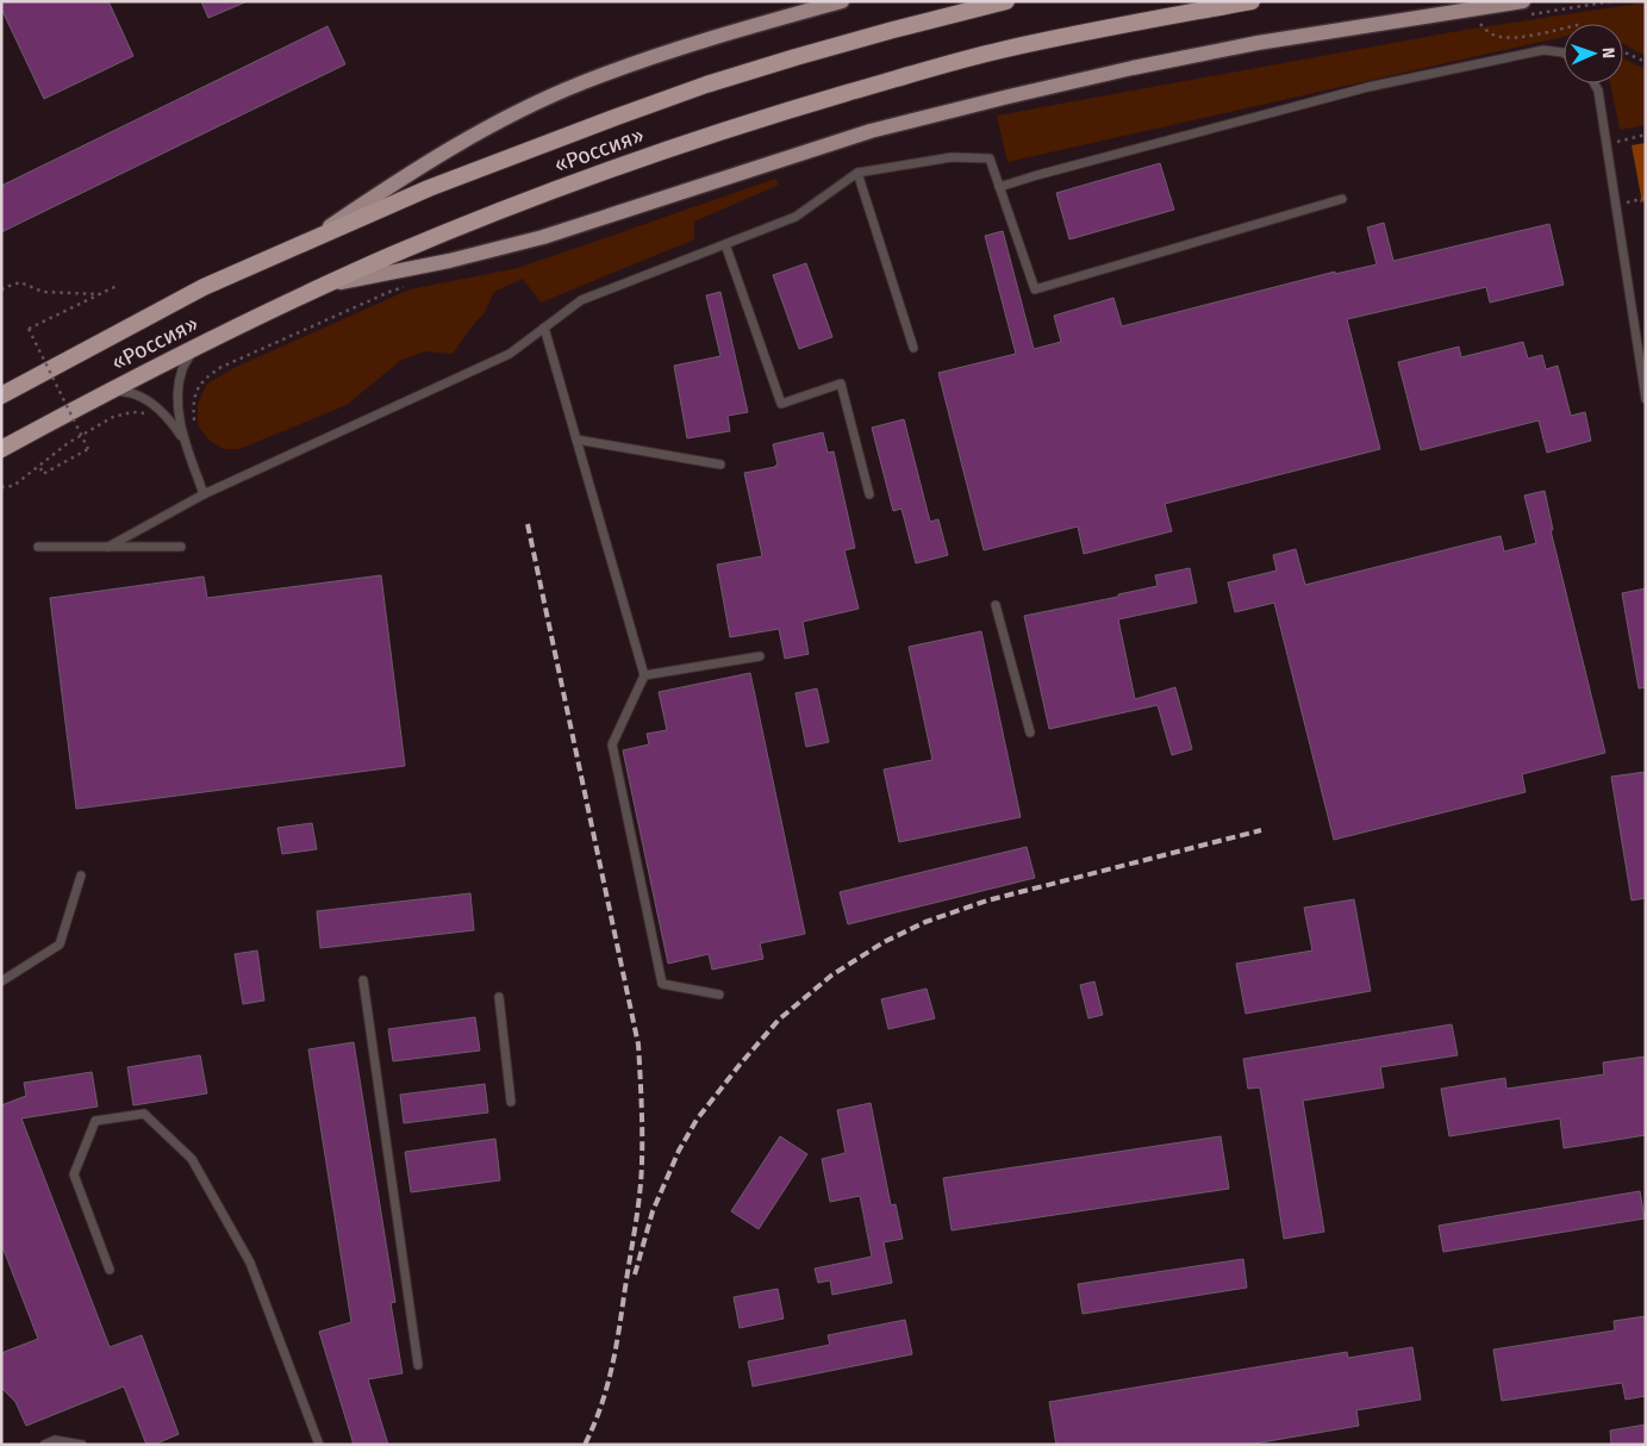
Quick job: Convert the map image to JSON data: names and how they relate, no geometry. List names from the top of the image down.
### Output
{
  "streets": {
    "highway": ["«Россия»"]
  },
  "north": "right"
}
